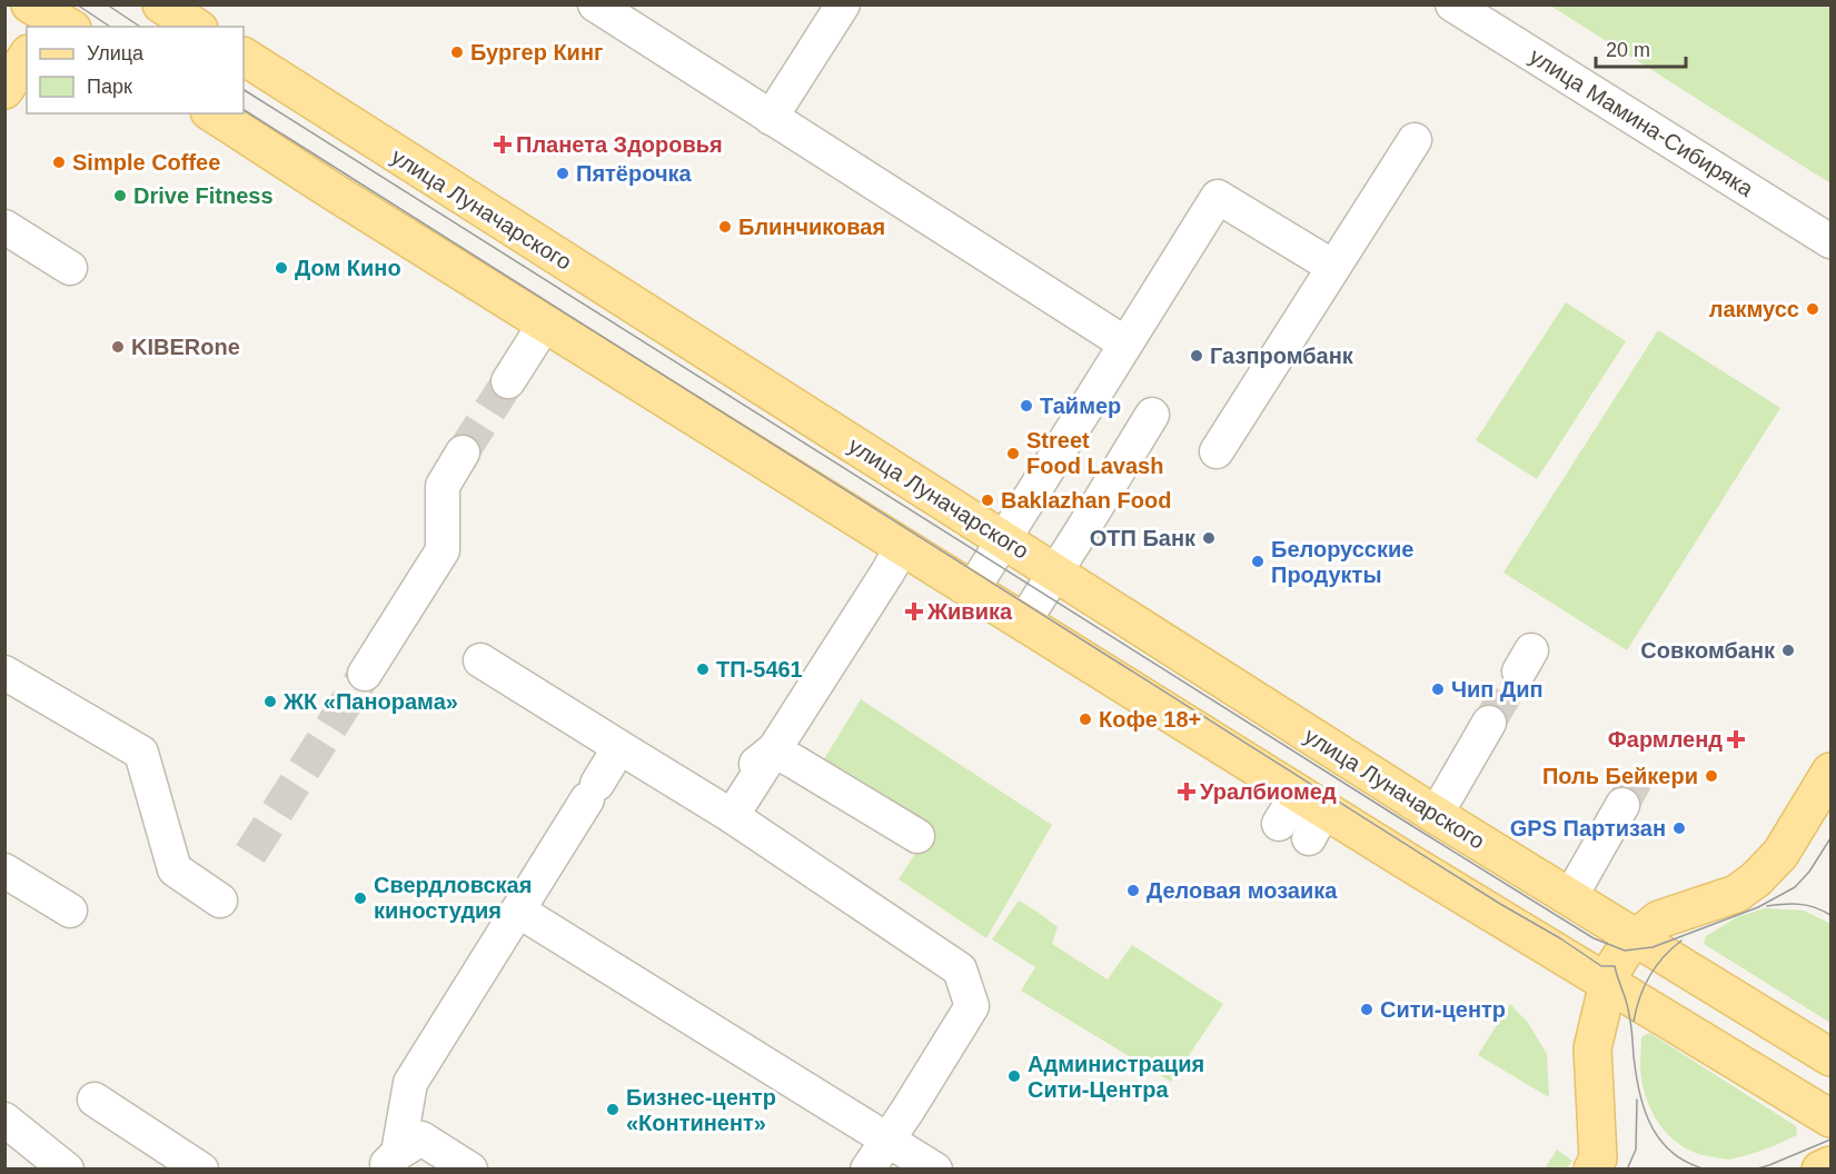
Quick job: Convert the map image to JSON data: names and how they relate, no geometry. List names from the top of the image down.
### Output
{
  "streets": {
    "main road": ["улица Луначарского"],
    "street": ["улица Мамина-Сибиряка"]
  },
  "places": {
    "other": [
      "Бургер Кинг",
      "Simple Coffee",
      "Пятёрочка",
      "Drive Fitness",
      "Блинчиковая",
      "Дом Кино",
      "лакмусс",
      "KIBERone",
      "Газпромбанк",
      "Таймер",
      "Street Food Lavash",
      "Baklazhan Food",
      "ОТП Банк",
      "Белорусские Продукты",
      "Совкомбанк",
      "ТП-5461",
      "Чип Дип",
      "ЖК «Панорама»",
      "Кофе 18+",
      "Поль Бейкери",
      "GPS Партизан",
      "Деловая мозаика",
      "Свердловская киностудия",
      "Сити-центр",
      "Администрация Сити-Центра",
      "Бизнес-центр «Континент»"
    ],
    "health": [
      "Планета Здоровья",
      "Живика",
      "Фармленд",
      "Уралбиомед"
    ]
  },
  "legend": ["Улица", "Парк"],
  "scale_bar": "20 m"
}
